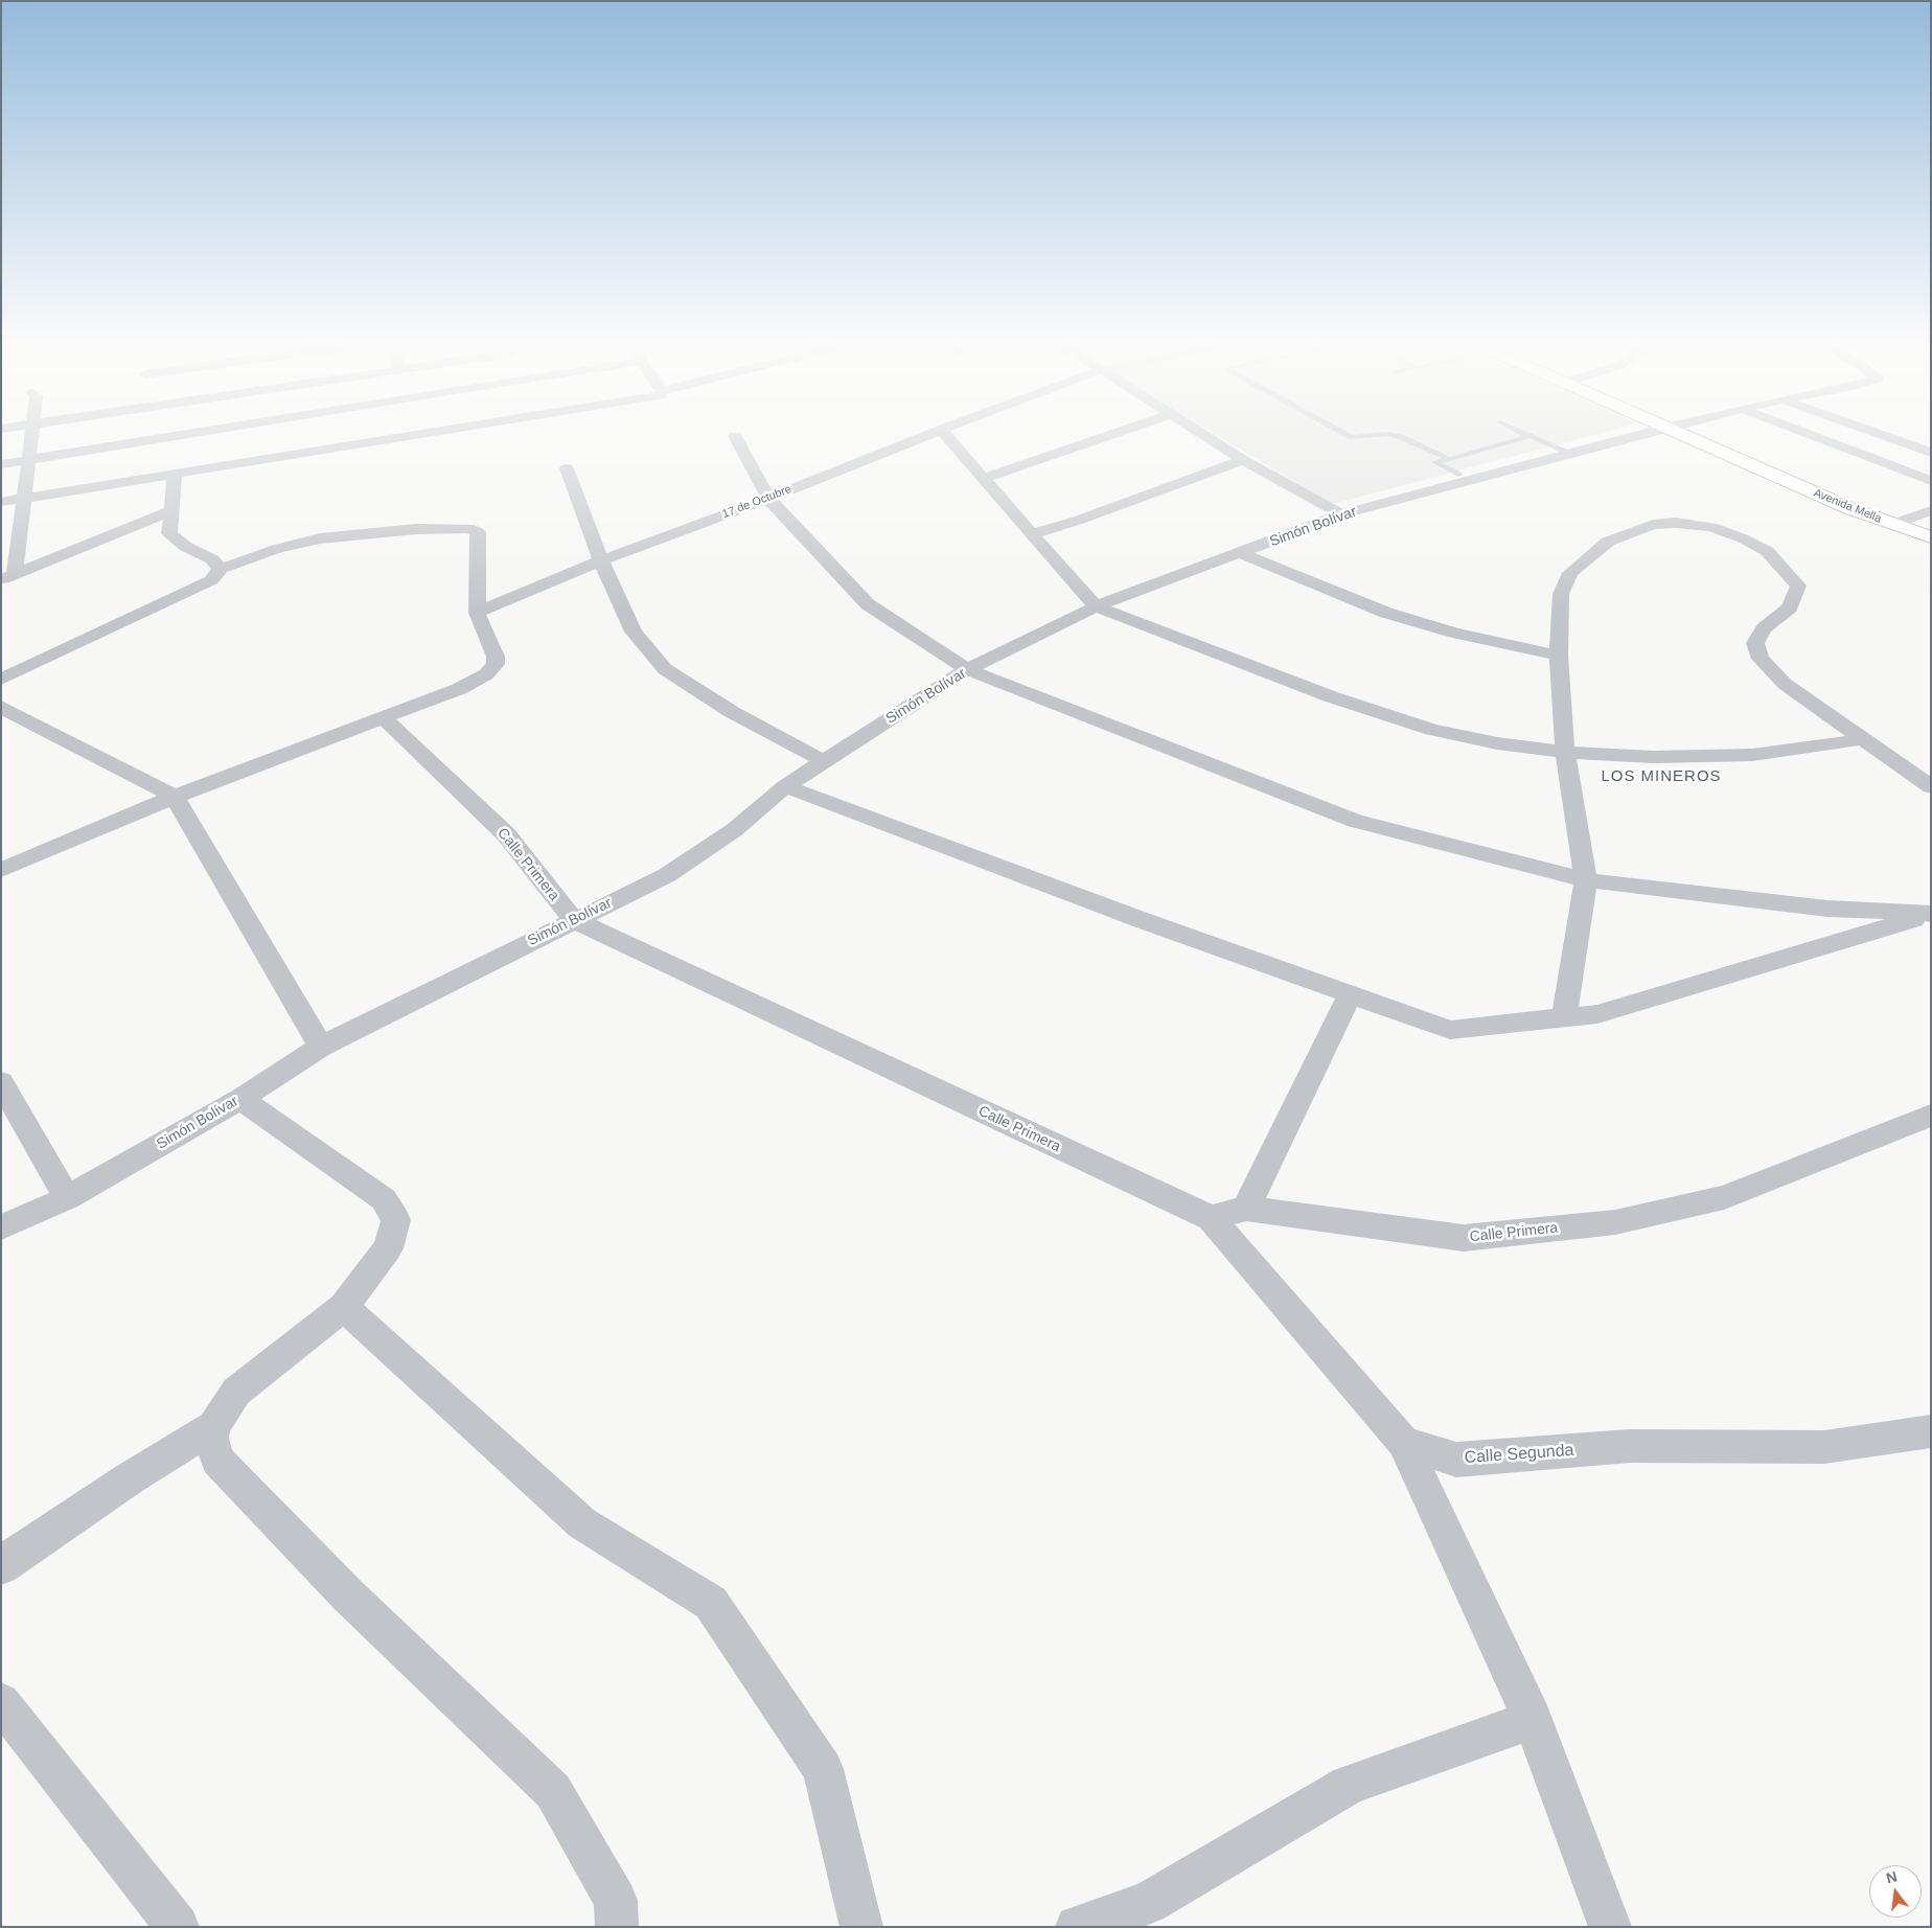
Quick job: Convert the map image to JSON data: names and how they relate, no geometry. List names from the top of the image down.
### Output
{
  "streets": {
    "main road": ["Avenida Mella"],
    "street": [
      "17 de Octubre",
      "Simón Bolívar",
      "Calle Primera",
      "Calle Segunda"
    ]
  },
  "crossings": [
    ["Simón Bolívar", "Calle Primera"]
  ],
  "districts": ["LOS MINEROS"],
  "north": "top"
}
